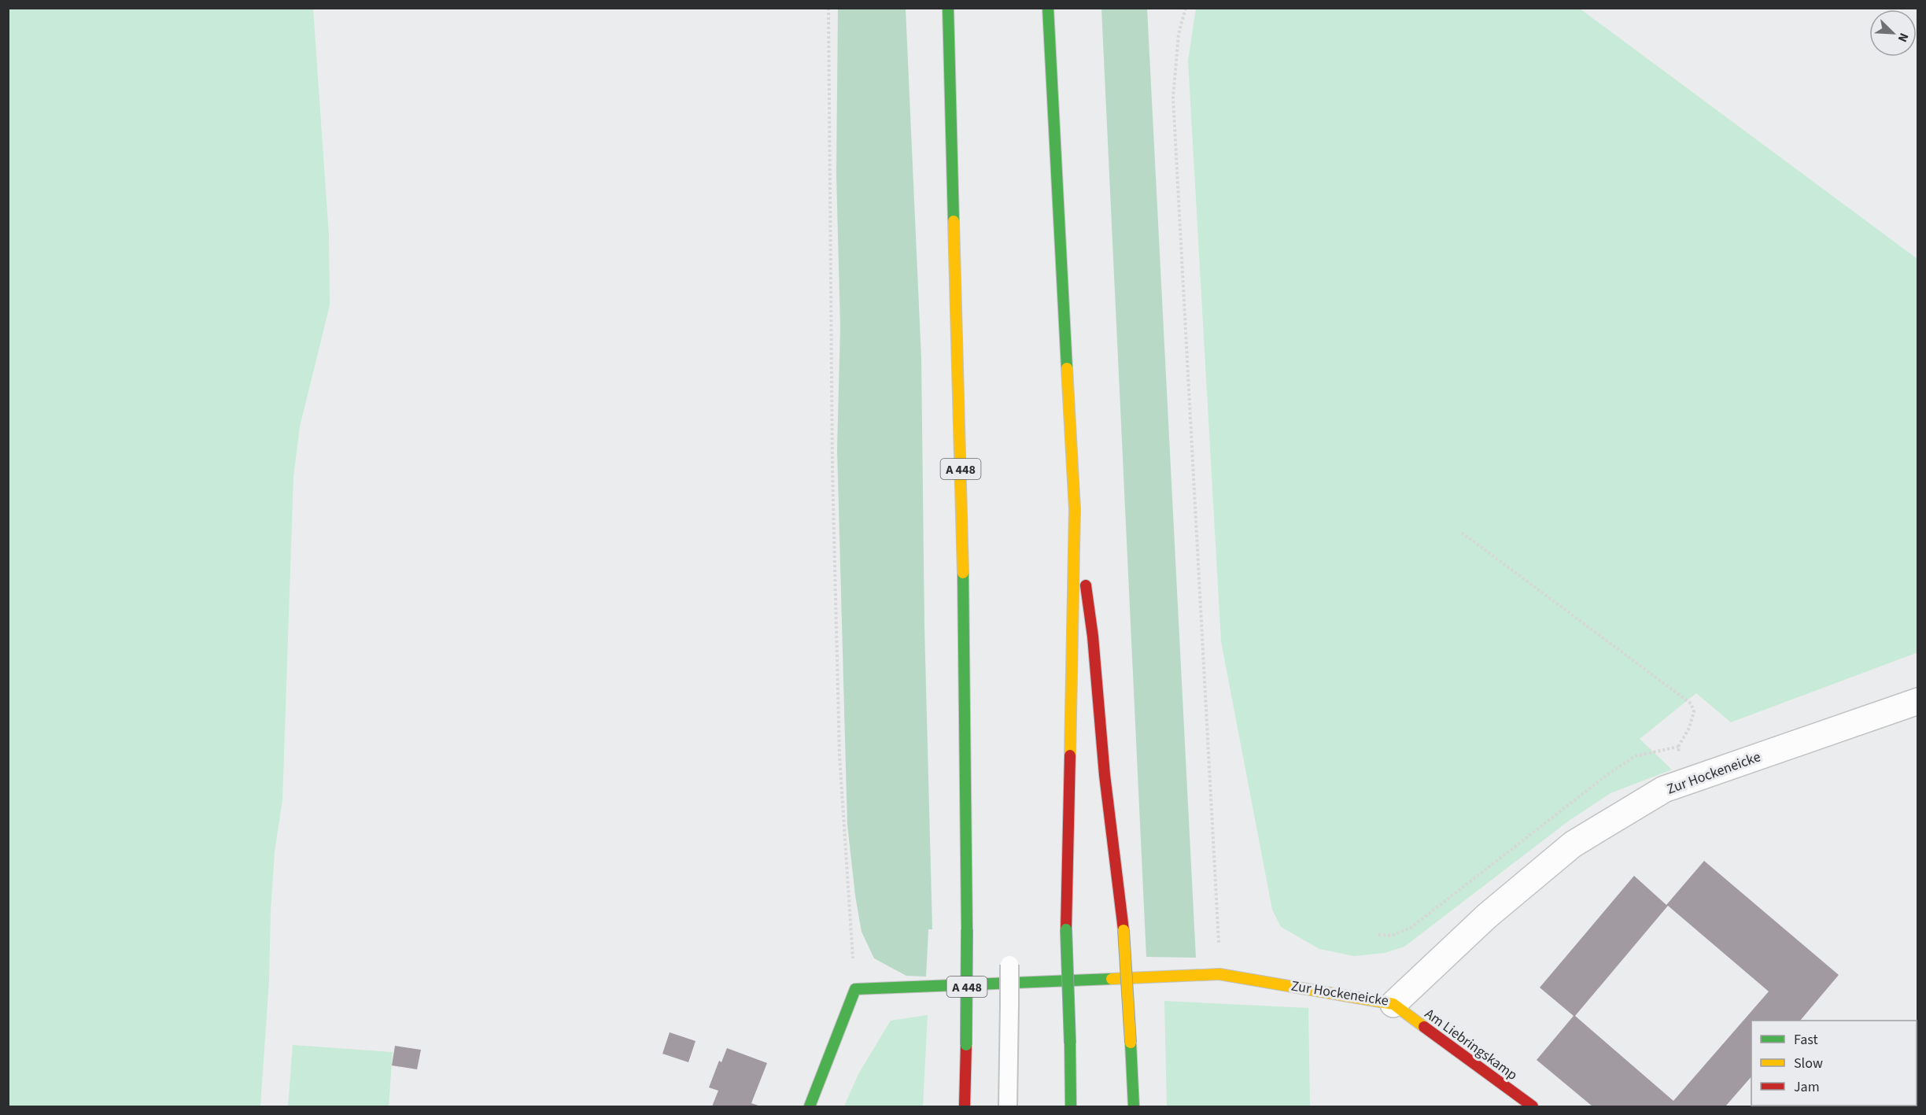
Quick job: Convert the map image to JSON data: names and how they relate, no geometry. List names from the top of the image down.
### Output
{
  "streets": {
    "main road": ["A 448", "Zur Hockeneicke", "Am Liebringskamp"]
  },
  "crossings": [
    ["Zur Hockeneicke", "Am Liebringskamp"]
  ],
  "legend": ["Fast", "Slow", "Jam"],
  "north": "bottom right"
}
